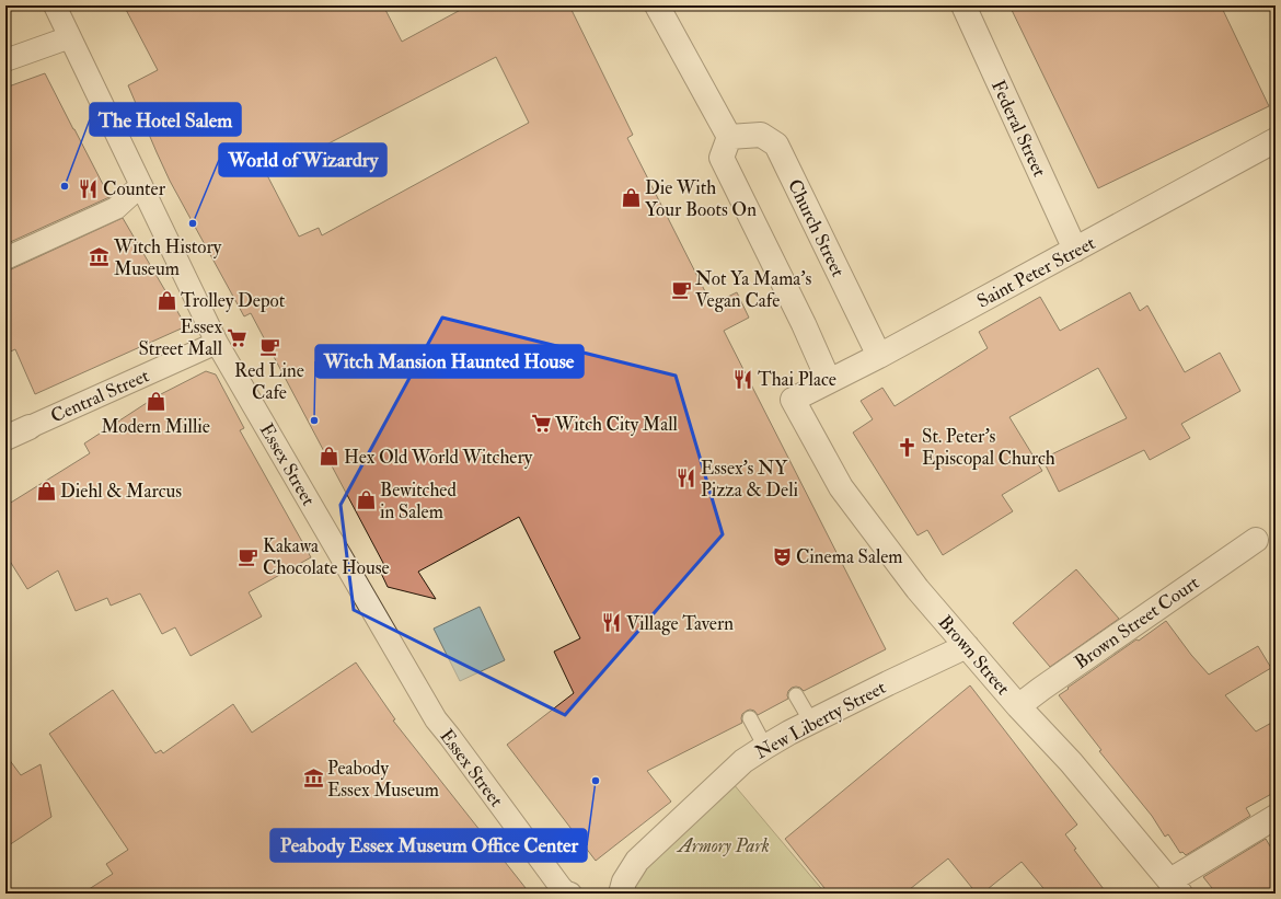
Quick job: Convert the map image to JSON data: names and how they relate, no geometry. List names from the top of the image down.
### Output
{
  "streets": {
    "street": [
      "Federal Street",
      "Church Street",
      "Saint Peter Street",
      "Central Street",
      "Essex Street",
      "Brown Street Court",
      "Brown Street",
      "New Liberty Street"
    ]
  },
  "crossings": [
    ["Federal Street", "Saint Peter Street"],
    ["Church Street", "Saint Peter Street"],
    ["Saint Peter Street", "Brown Street"],
    ["Central Street", "Essex Street"],
    ["Brown Street Court", "Brown Street"],
    ["Brown Street", "New Liberty Street"]
  ],
  "parks": ["Armory Park"],
  "places": {
    "other": [
      "The Hotel Salem",
      "World of Wizardry",
      "Witch Mansion Haunted House",
      "Peabody Essex Museum Office Center"
    ],
    "restaurant": [
      "Counter",
      "Thai Place",
      "Essex's NY Pizza & Deli",
      "Village Tavern"
    ],
    "shop": [
      "Die With Your Boots On",
      "Trolley Depot",
      "Modern Millie",
      "Hex Old World Witchery",
      "Diehl & Marcus",
      "Bewitched in Salem"
    ],
    "museum": ["Witch History Museum", "Peabody Essex Museum"],
    "cafe": ["Not Ya Mama's Vegan Cafe", "Red Line Cafe", "Kakawa Chocolate House"],
    "supermarket": ["Essex Street Mall", "Witch City Mall"],
    "church": ["St. Peter's Episcopal Church"],
    "theatre": ["Cinema Salem"]
  }
}
